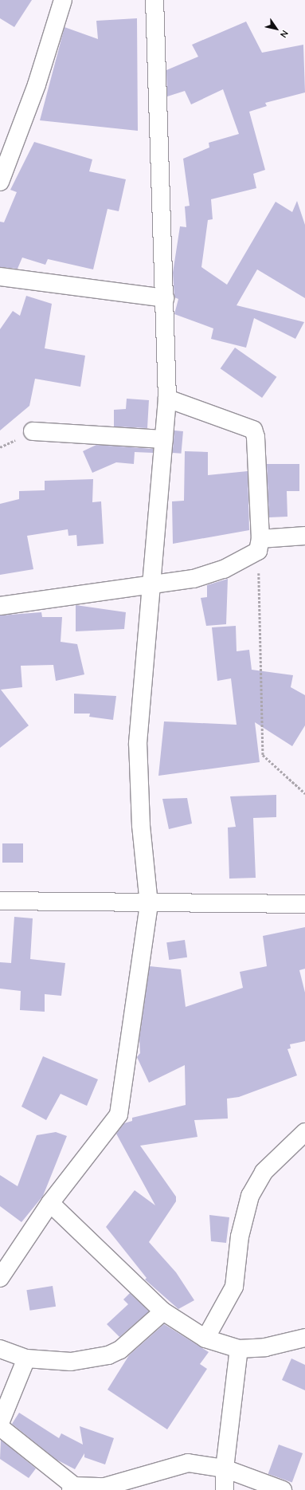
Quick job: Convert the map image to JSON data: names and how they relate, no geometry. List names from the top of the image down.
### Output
{
  "north": "bottom right"
}
